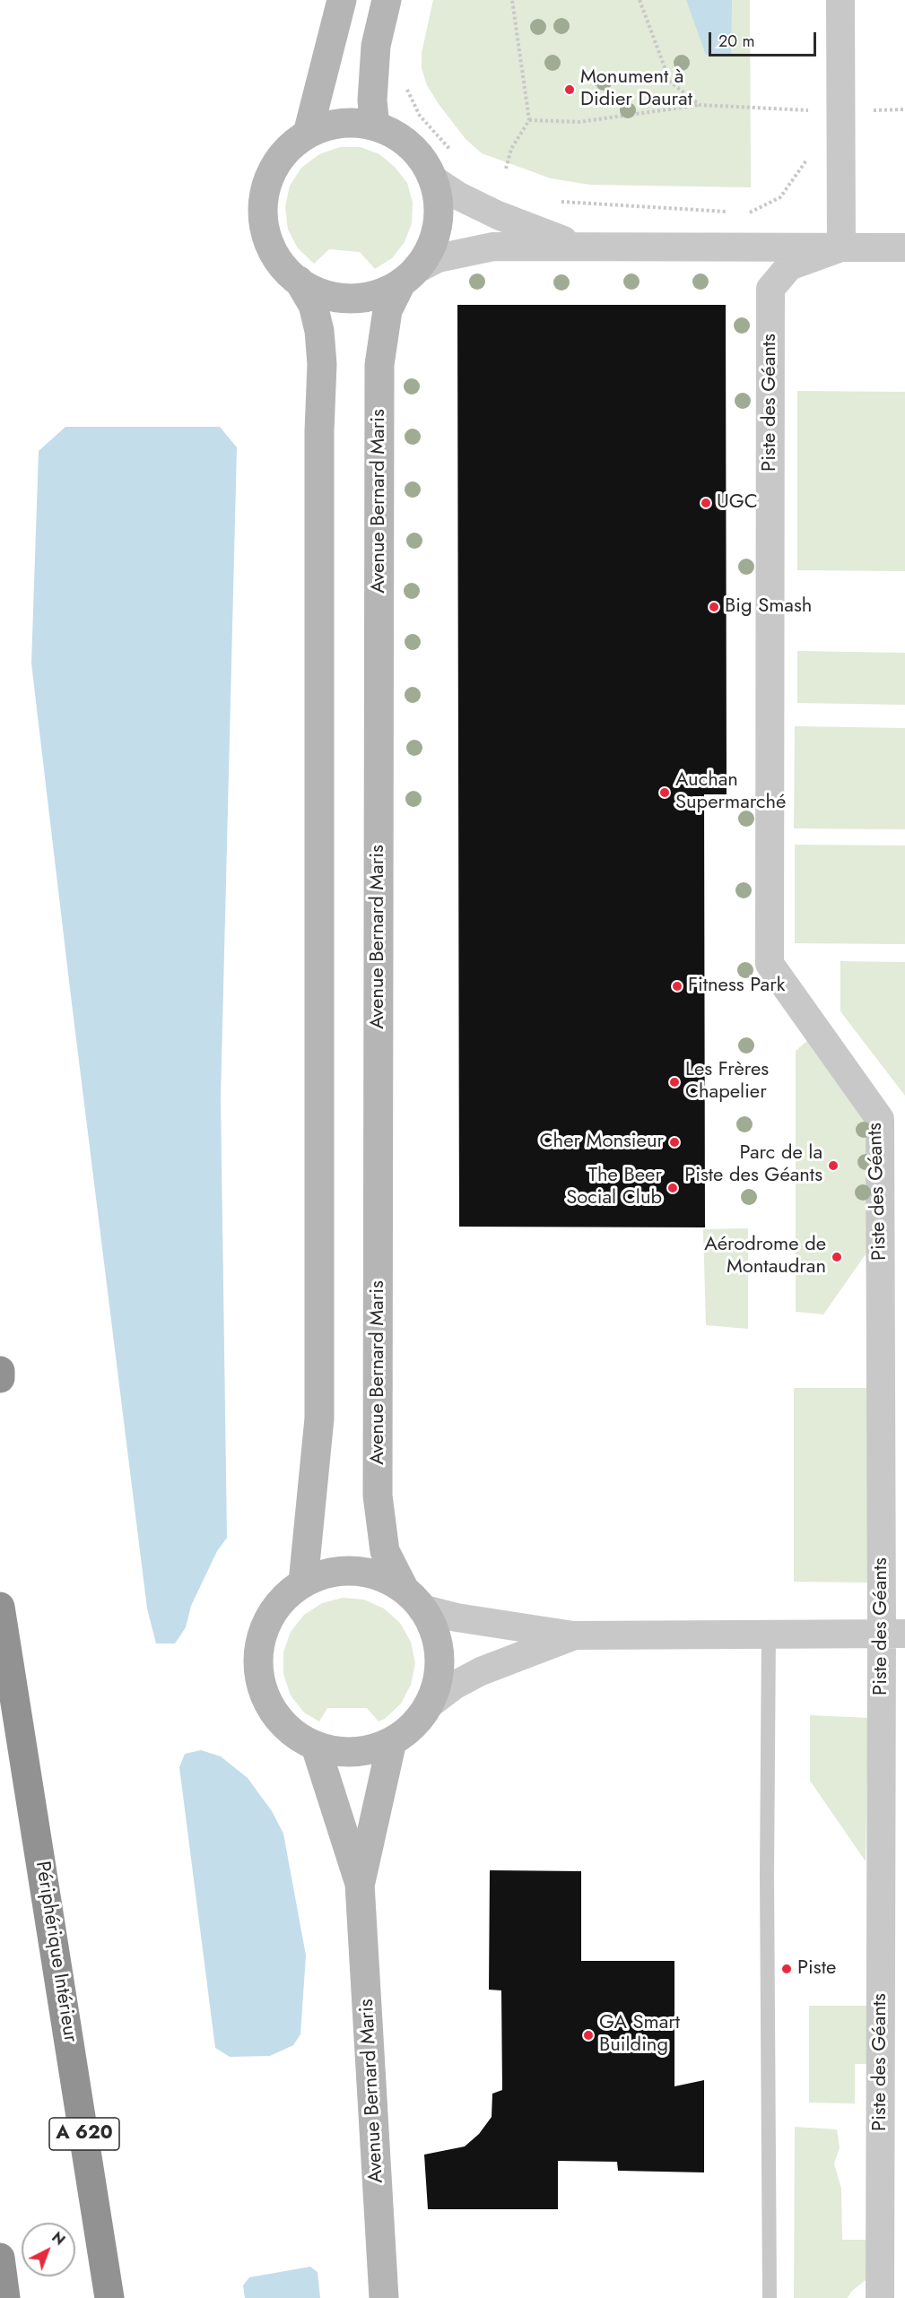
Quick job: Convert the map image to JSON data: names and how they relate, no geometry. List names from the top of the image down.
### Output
{
  "streets": {
    "highway": ["Périphérique Intérieur", "A 620"],
    "street": ["Piste des Géants", "Avenue Bernard Maris"]
  },
  "places": [
    "Monument à Didier Daurat",
    "UGC",
    "Big Smash",
    "Auchan Supermarché",
    "Fitness Park",
    "Les Frères Chapelier",
    "Cher Monsieur",
    "Parc de la Piste des Géants",
    "The Beer Social Club",
    "Aérodrome de Montaudran",
    "Piste",
    "GA Smart Building"
  ],
  "scale_bar": "20 m",
  "north": "top right"
}
